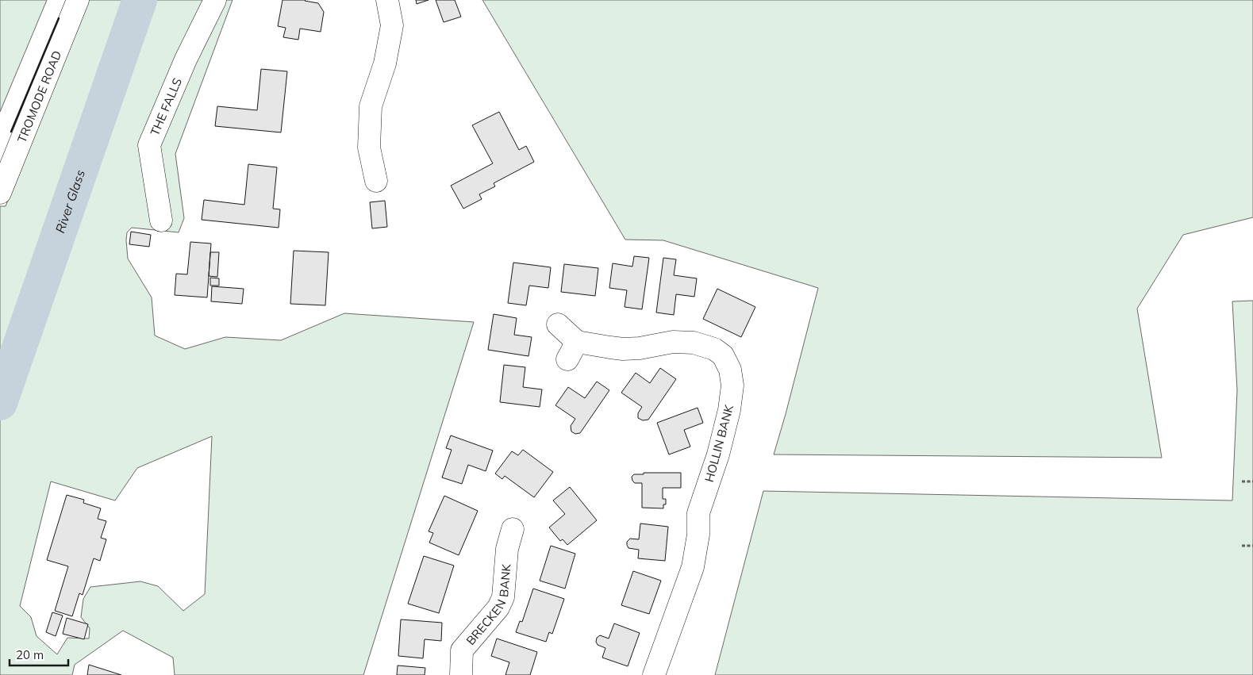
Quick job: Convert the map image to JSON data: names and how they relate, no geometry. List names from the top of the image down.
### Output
{
  "streets": {
    "street": [
      "TROMODE ROAD",
      "THE FALLS",
      "HOLLIN BANK",
      "BRECKEN BANK"
    ]
  },
  "water": ["River Glass"],
  "scale_bar": "20 m"
}
